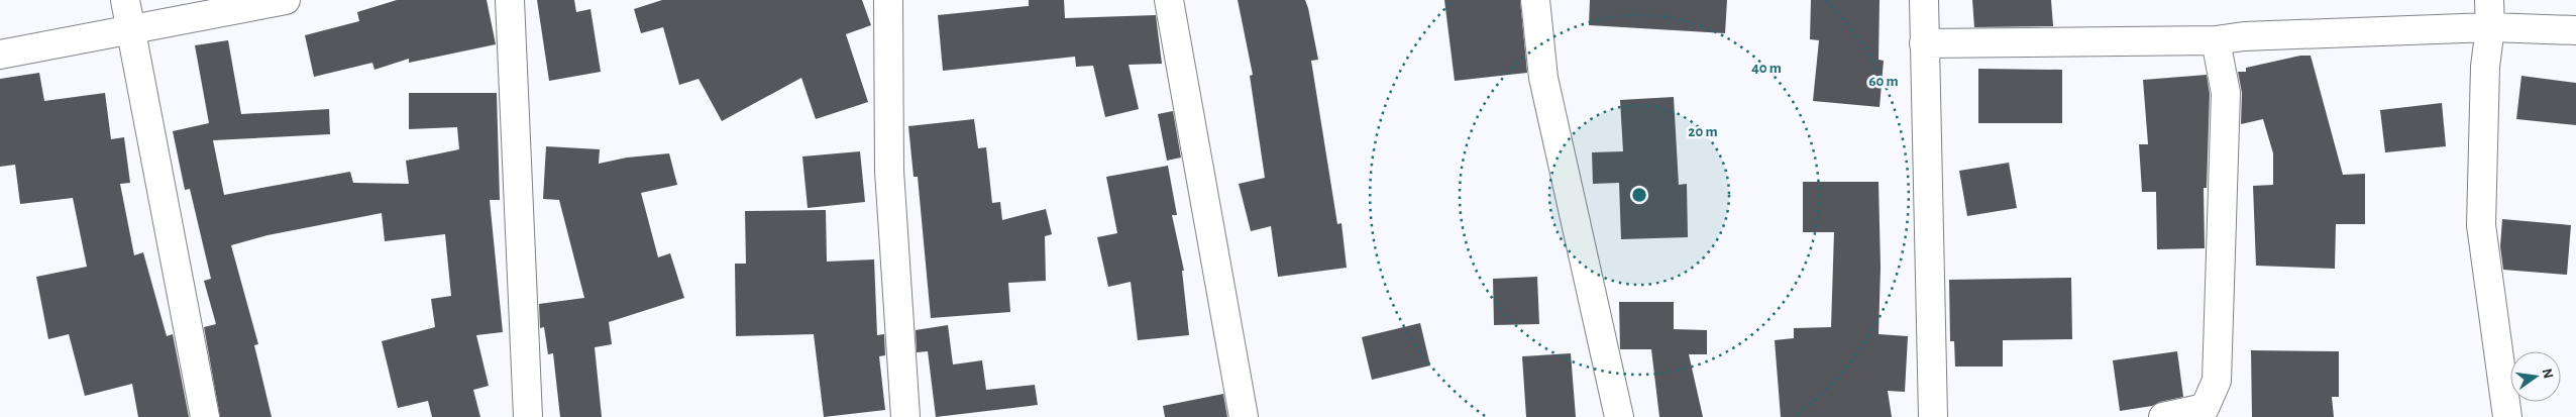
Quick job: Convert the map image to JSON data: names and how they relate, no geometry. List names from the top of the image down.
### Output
{
  "north": "right",
  "rings": ["40 m", "60 m", "20 m"]
}
